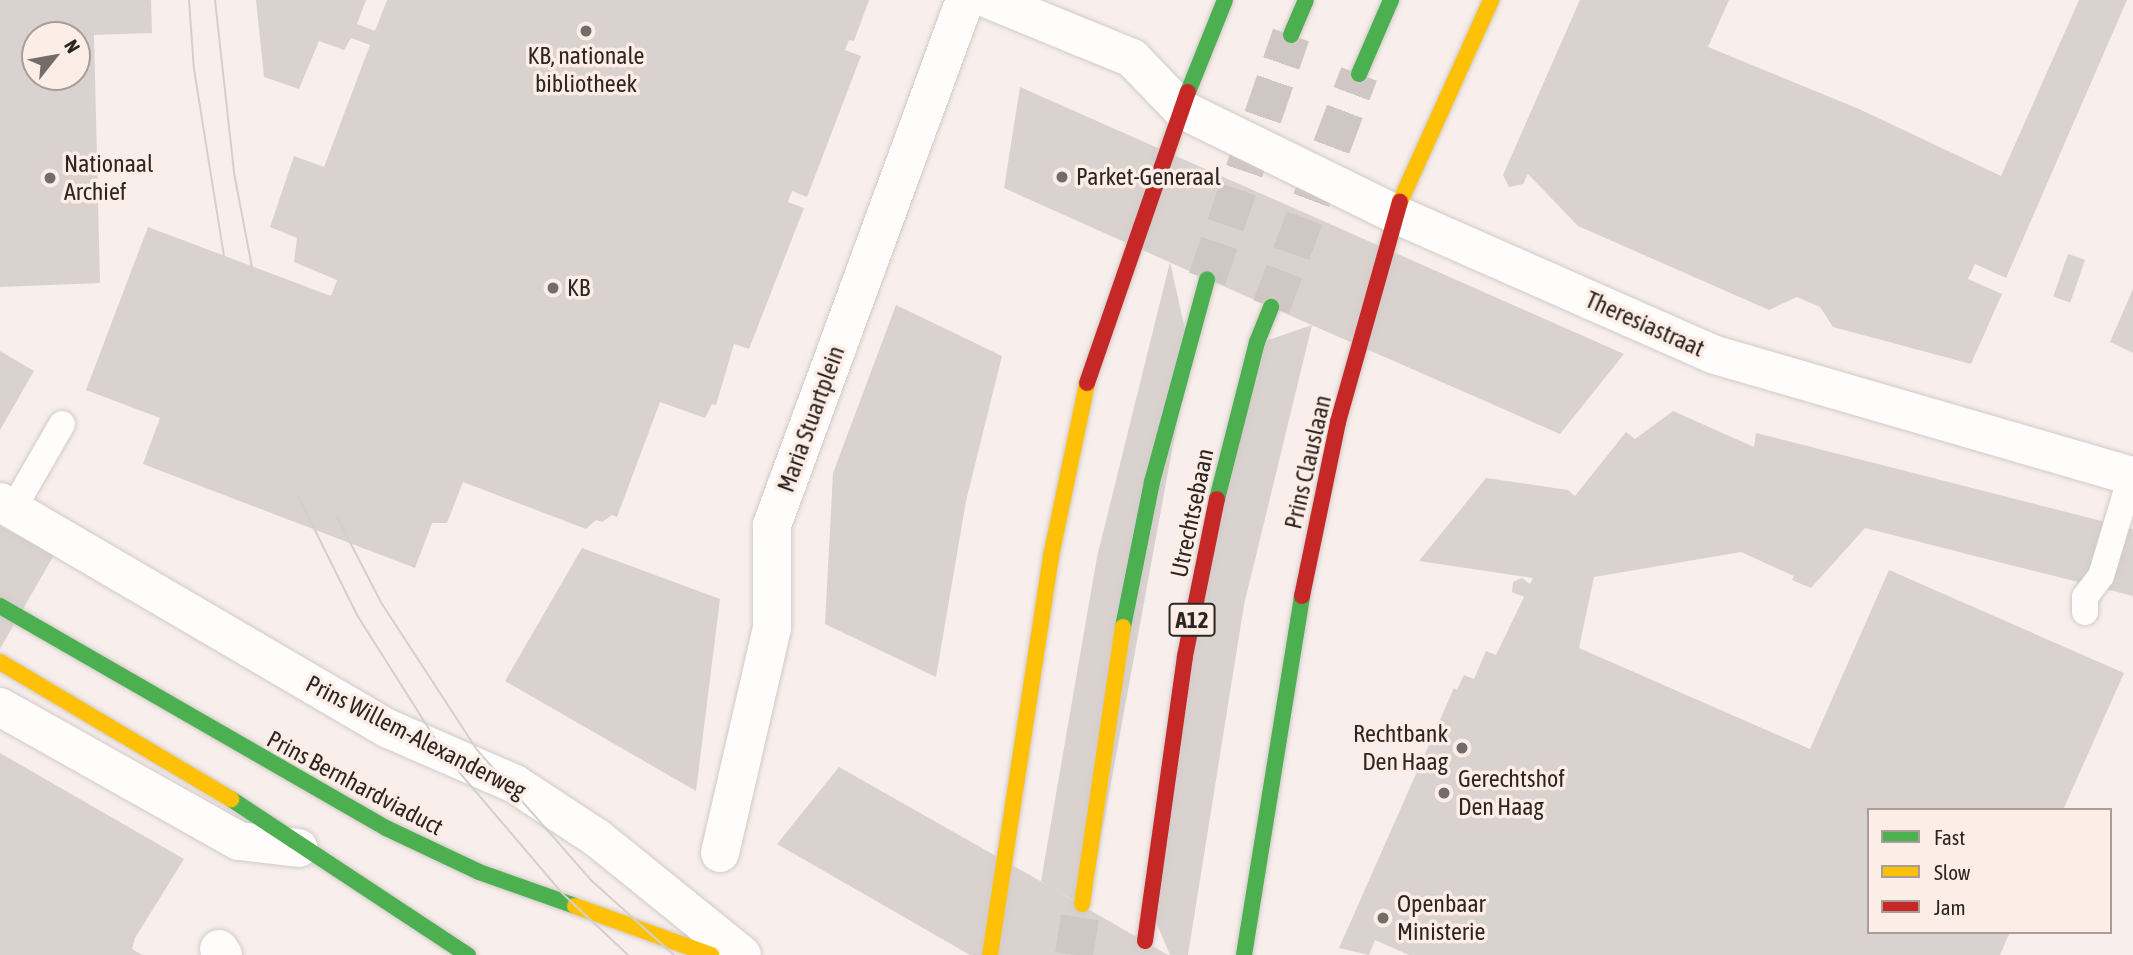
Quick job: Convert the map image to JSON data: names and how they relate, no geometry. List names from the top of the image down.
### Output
{
  "streets": {
    "street": [
      "Theresiastraat",
      "Maria Stuartplein",
      "Prins Clauslaan",
      "Utrechtsebaan",
      "A12",
      "Prins Willem-Alexanderweg",
      "Prins Bernhardviaduct"
    ]
  },
  "crossings": [
    ["Theresiastraat", "Prins Clauslaan"]
  ],
  "places": [
    "KB, nationale bibliotheek",
    "Parket-Generaal",
    "Nationaal Archief",
    "KB",
    "Rechtbank Den Haag",
    "Gerechtshof Den Haag",
    "Openbaar Ministerie"
  ],
  "legend": ["Fast", "Slow", "Jam"],
  "north": "top right"
}
